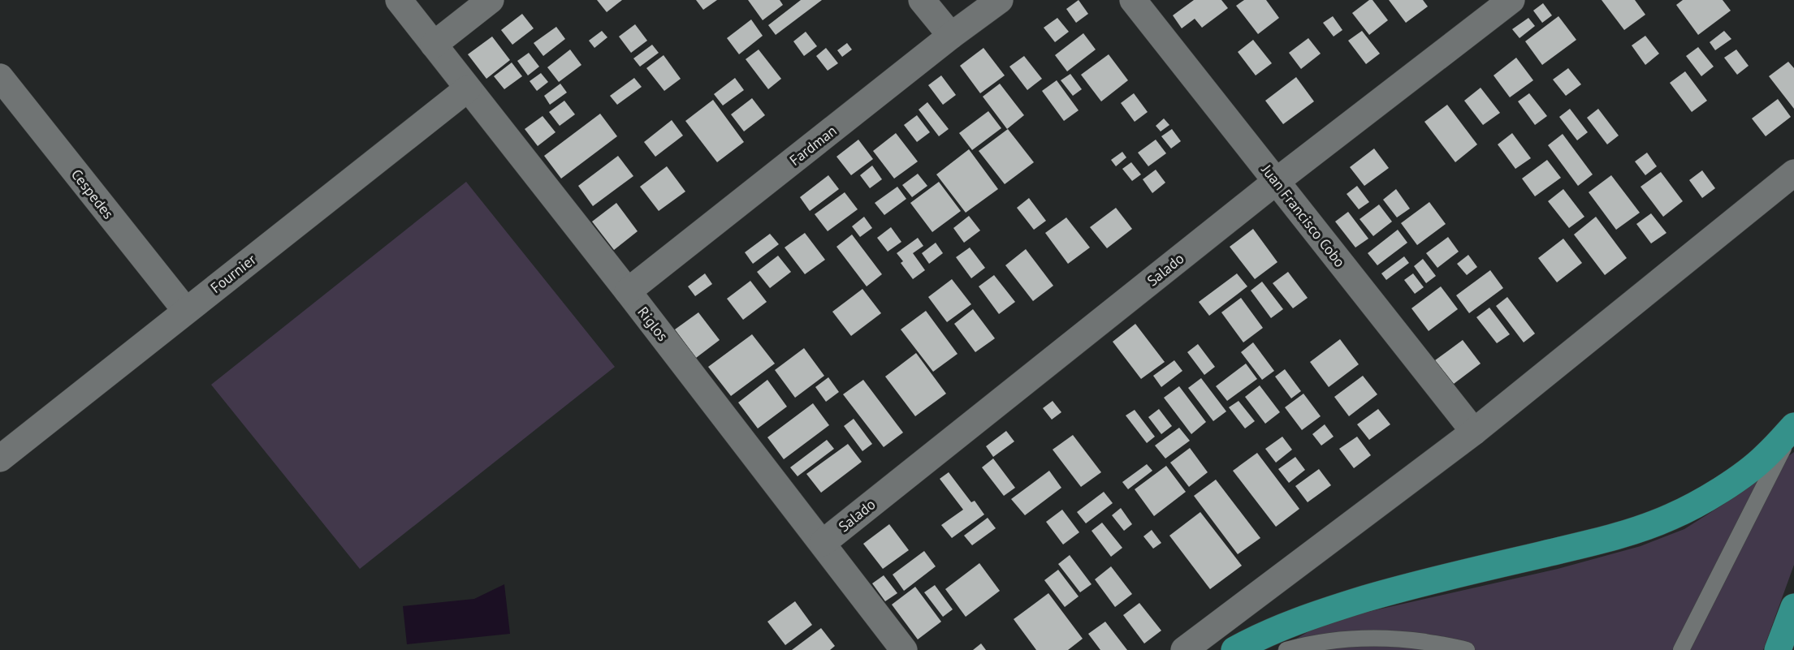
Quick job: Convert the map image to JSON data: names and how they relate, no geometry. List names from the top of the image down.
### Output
{
  "streets": {
    "street": [
      "Fardman",
      "Cespedes",
      "Juan Francisco Cobo",
      "Salado",
      "Fournier",
      "Riglos"
    ]
  },
  "crossings": [
    ["Fardman", "Riglos"],
    ["Cespedes", "Fournier"],
    ["Juan Francisco Cobo", "Salado"],
    ["Salado", "Riglos"],
    ["Fournier", "Riglos"]
  ]
}
